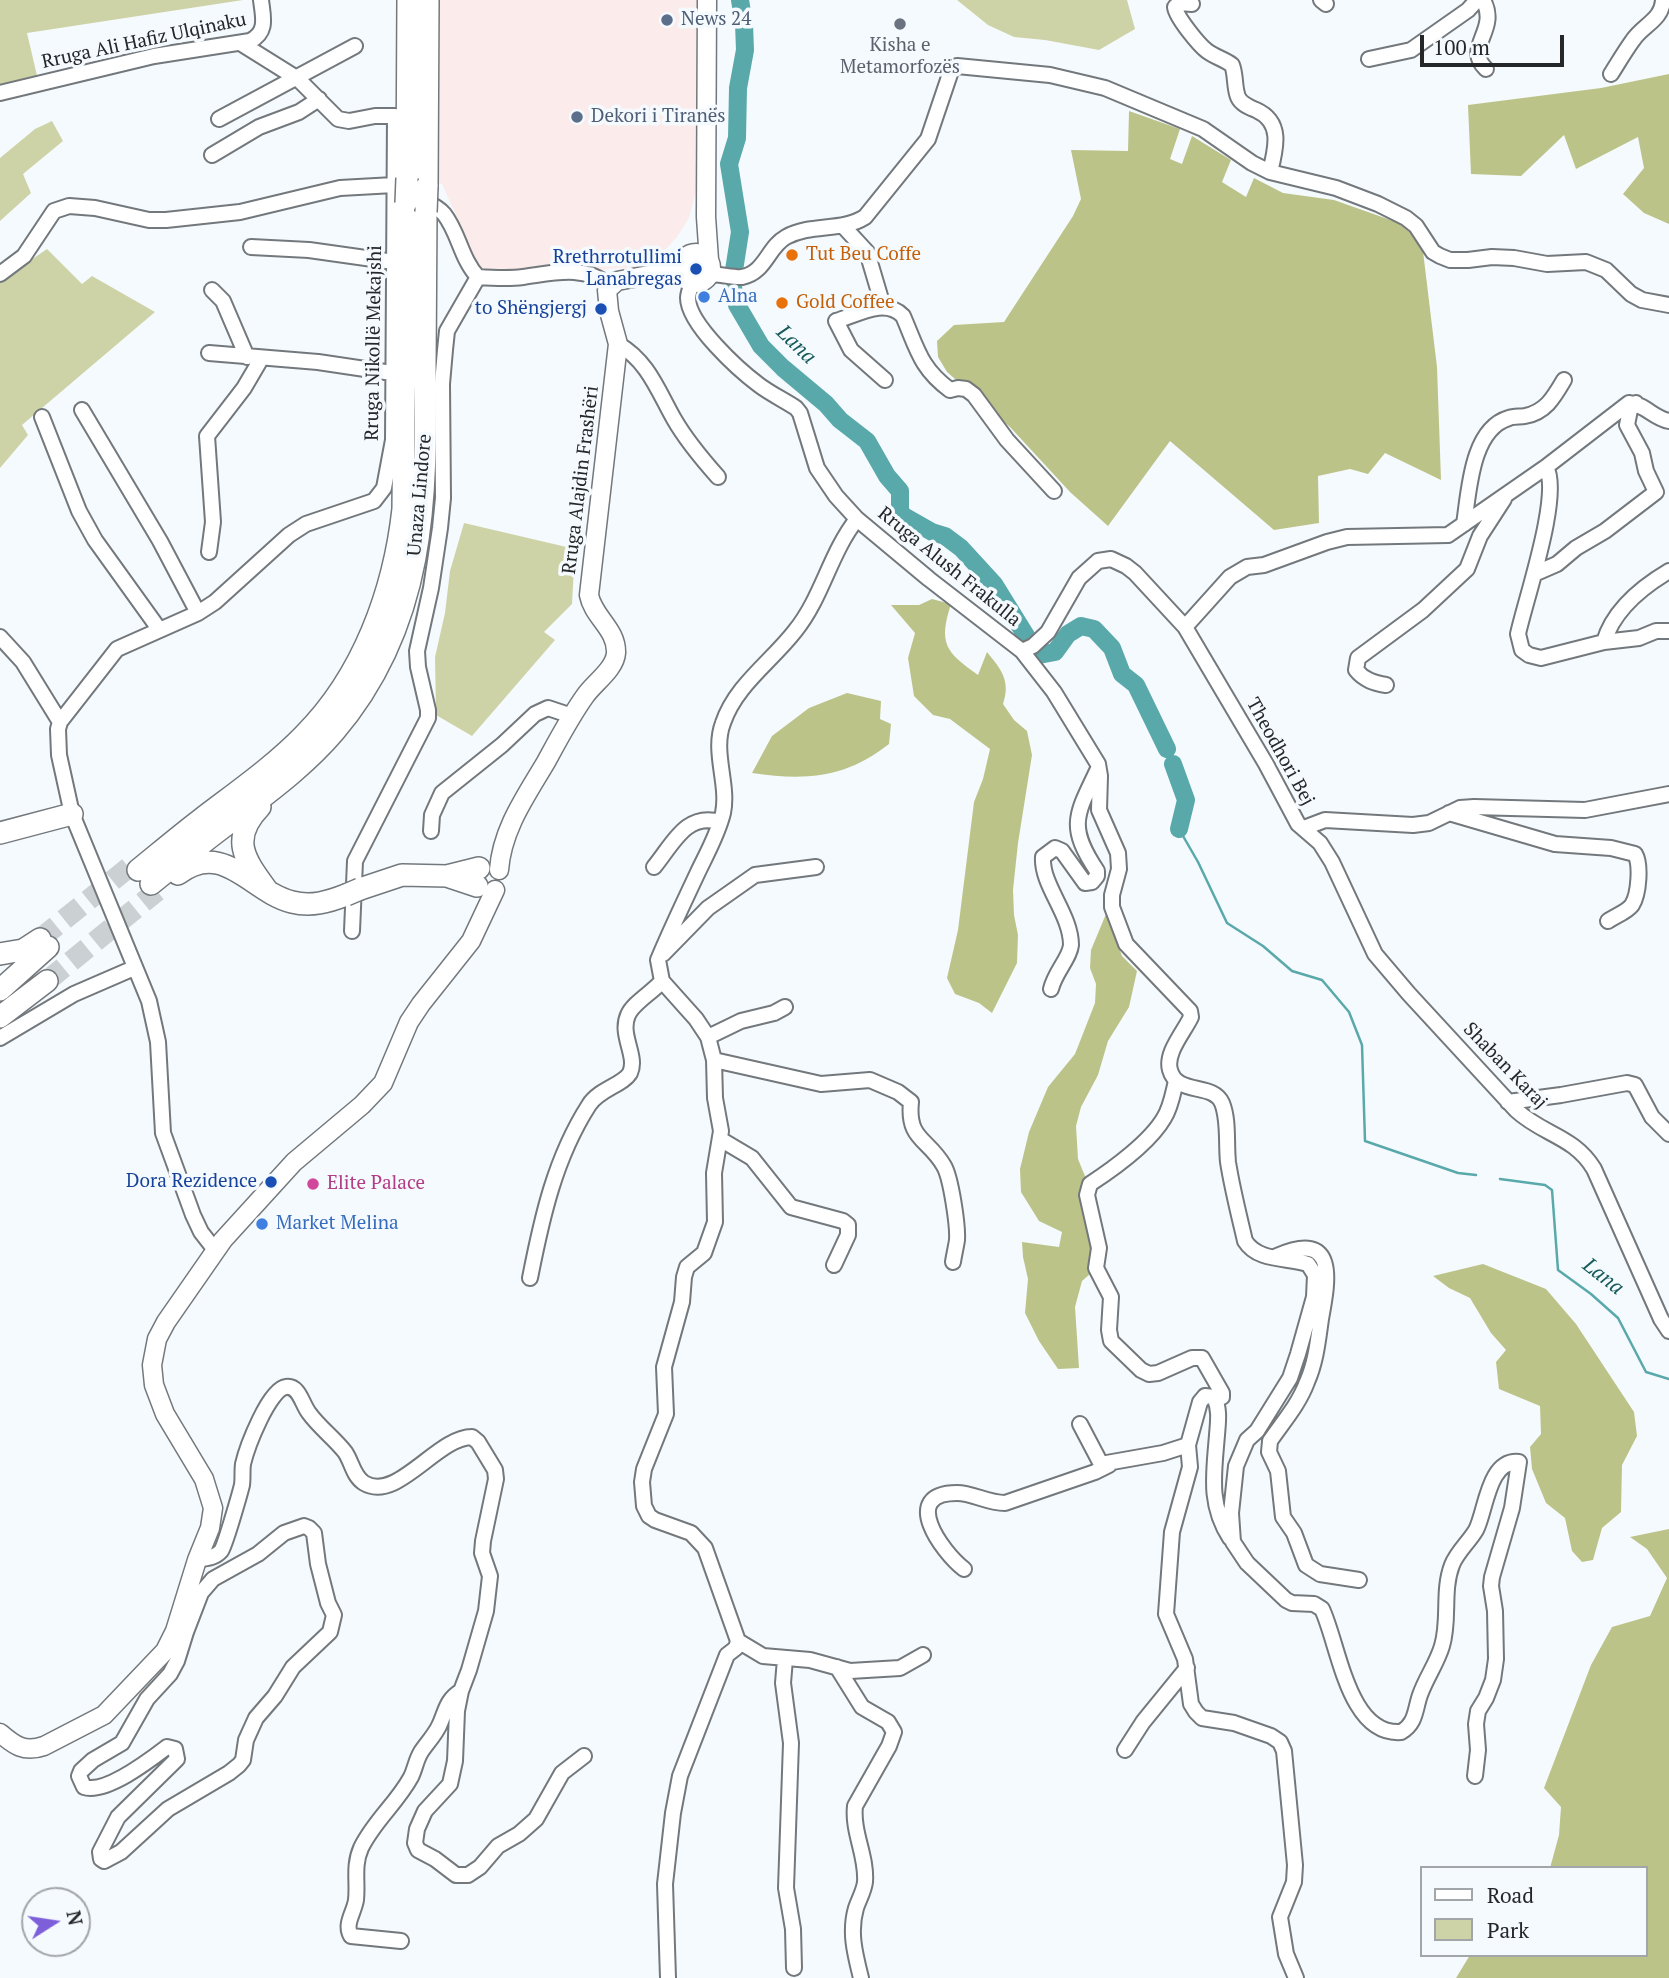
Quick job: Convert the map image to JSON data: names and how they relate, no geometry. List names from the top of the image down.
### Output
{
  "streets": {
    "highway": ["Unaza Lindore"],
    "main road": ["Rruga Alajdin Frashëri"],
    "street": [
      "Rruga Ali Hafiz Ulqinaku",
      "Rruga Nikollë Mekajshi",
      "Rruga Alush Frakulla",
      "Theodhori Bej",
      "Shaban Karaj"
    ]
  },
  "crossings": [
    ["Rruga Nikollë Mekajshi", "Unaza Lindore"],
    ["Rruga Alush Frakulla", "Theodhori Bej"],
    ["Theodhori Bej", "Shaban Karaj"]
  ],
  "water": ["Lana"],
  "places": [
    "News 24",
    "Kisha e Metamorfozës",
    "Dekori i Tiranës",
    "Tut Beu Coffe",
    "Rrethrrotullimi Lanabregas",
    "Alna",
    "Gold Coffee",
    "to Shëngjergj",
    "Dora Rezidence",
    "Elite Palace",
    "Market Melina"
  ],
  "legend": ["Road", "Park"],
  "scale_bar": "100 m",
  "north": "right"
}
